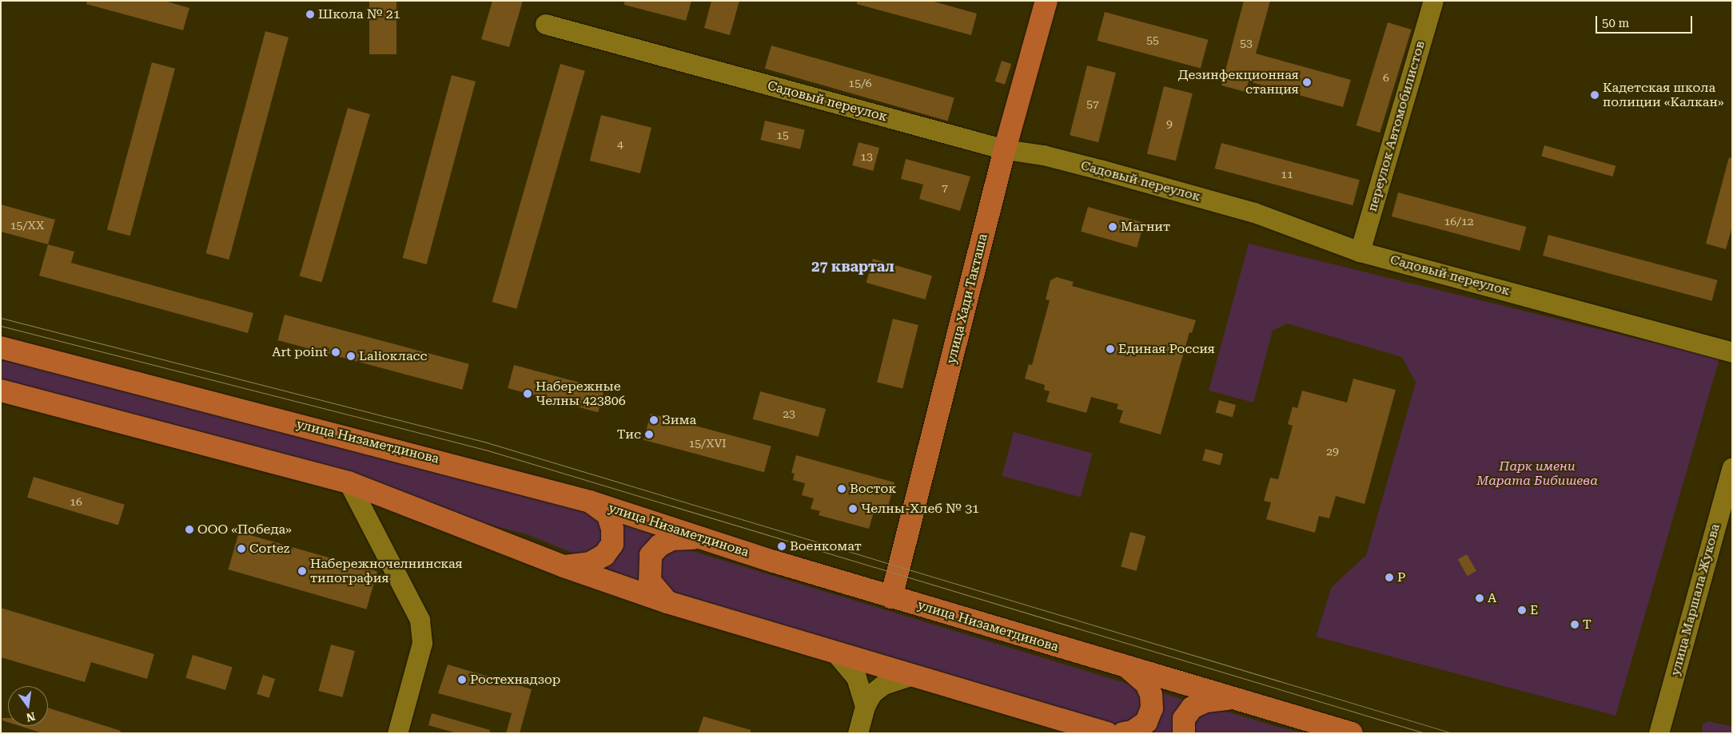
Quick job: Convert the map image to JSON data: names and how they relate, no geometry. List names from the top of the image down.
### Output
{
  "streets": {
    "main road": ["улица Хади Такташа", "улица Низаметдинова"],
    "street": ["Садовый переулок", "переулок Автомобилистов", "улица Маршала Жукова"]
  },
  "crossings": [
    ["Садовый переулок", "переулок Автомобилистов"],
    ["Садовый переулок", "улица Хади Такташа"],
    ["улица Хади Такташа", "улица Низаметдинова"]
  ],
  "districts": ["27 квартал"],
  "parks": ["Парк имени Марата Бибишева"],
  "places": [
    "Школа № 21",
    "Дезинфекционная станция",
    "Кадетская школа полиции «Калкан»",
    "Магнит",
    "Единая Россия",
    "Art point",
    "Lalioкласс",
    "Набережные Челны 423806",
    "Зима",
    "Тис",
    "Восток",
    "Челны-Хлеб № 31",
    "ООО «Победа»",
    "Военкомат",
    "Cortez",
    "Набережночелнинская типография",
    "Р",
    "А",
    "Е",
    "Т",
    "Ростехнадзор"
  ],
  "house_numbers": [
    "55",
    "53",
    "6",
    "15/6",
    "57",
    "9",
    "15",
    "4",
    "13",
    "11",
    "7",
    "16/12",
    "15/XX",
    "23",
    "15/XVI",
    "29",
    "16"
  ],
  "scale_bar": "50 m",
  "north": "bottom"
}
